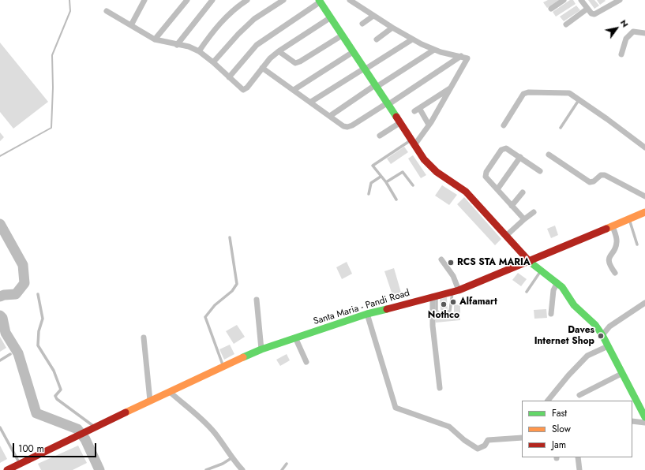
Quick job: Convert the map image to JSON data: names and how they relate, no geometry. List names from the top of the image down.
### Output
{
  "streets": {
    "main road": ["Santa Maria - Pandi Road"]
  },
  "places": [
    "RCS STA MARIA",
    "Alfamart",
    "Nothco",
    "Daves Internet Shop"
  ],
  "legend": ["Fast", "Slow", "Jam"],
  "scale_bar": "100 m",
  "north": "top right"
}
